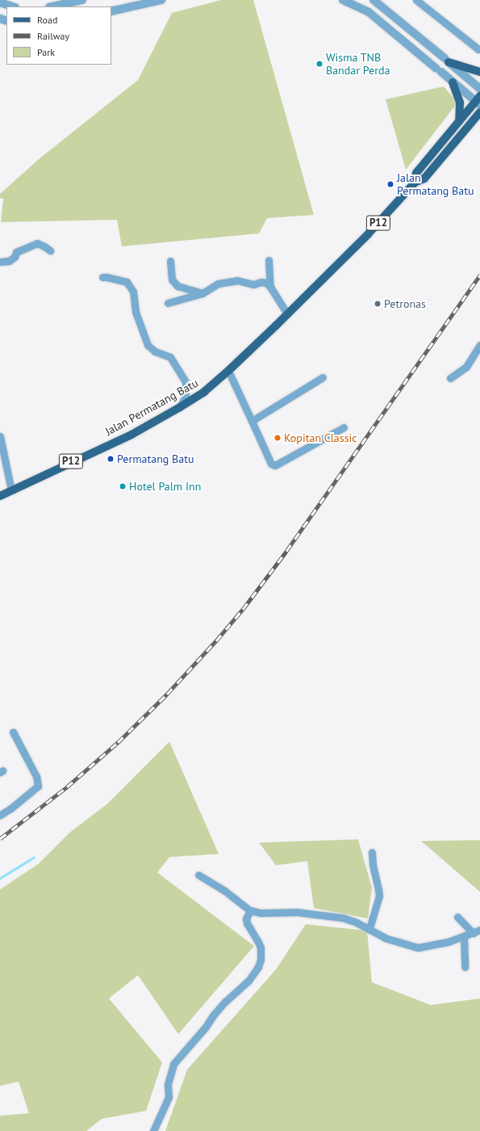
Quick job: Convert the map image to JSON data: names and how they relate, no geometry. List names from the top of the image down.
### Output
{
  "streets": {
    "main road": ["P12", "Jalan Permatang Batu"]
  },
  "places": [
    "Wisma TNB Bandar Perda",
    "Jalan Permatang Batu",
    "Petronas",
    "Kopitan Classic",
    "Permatang Batu",
    "Hotel Palm Inn"
  ],
  "legend": ["Road", "Railway", "Park"]
}
